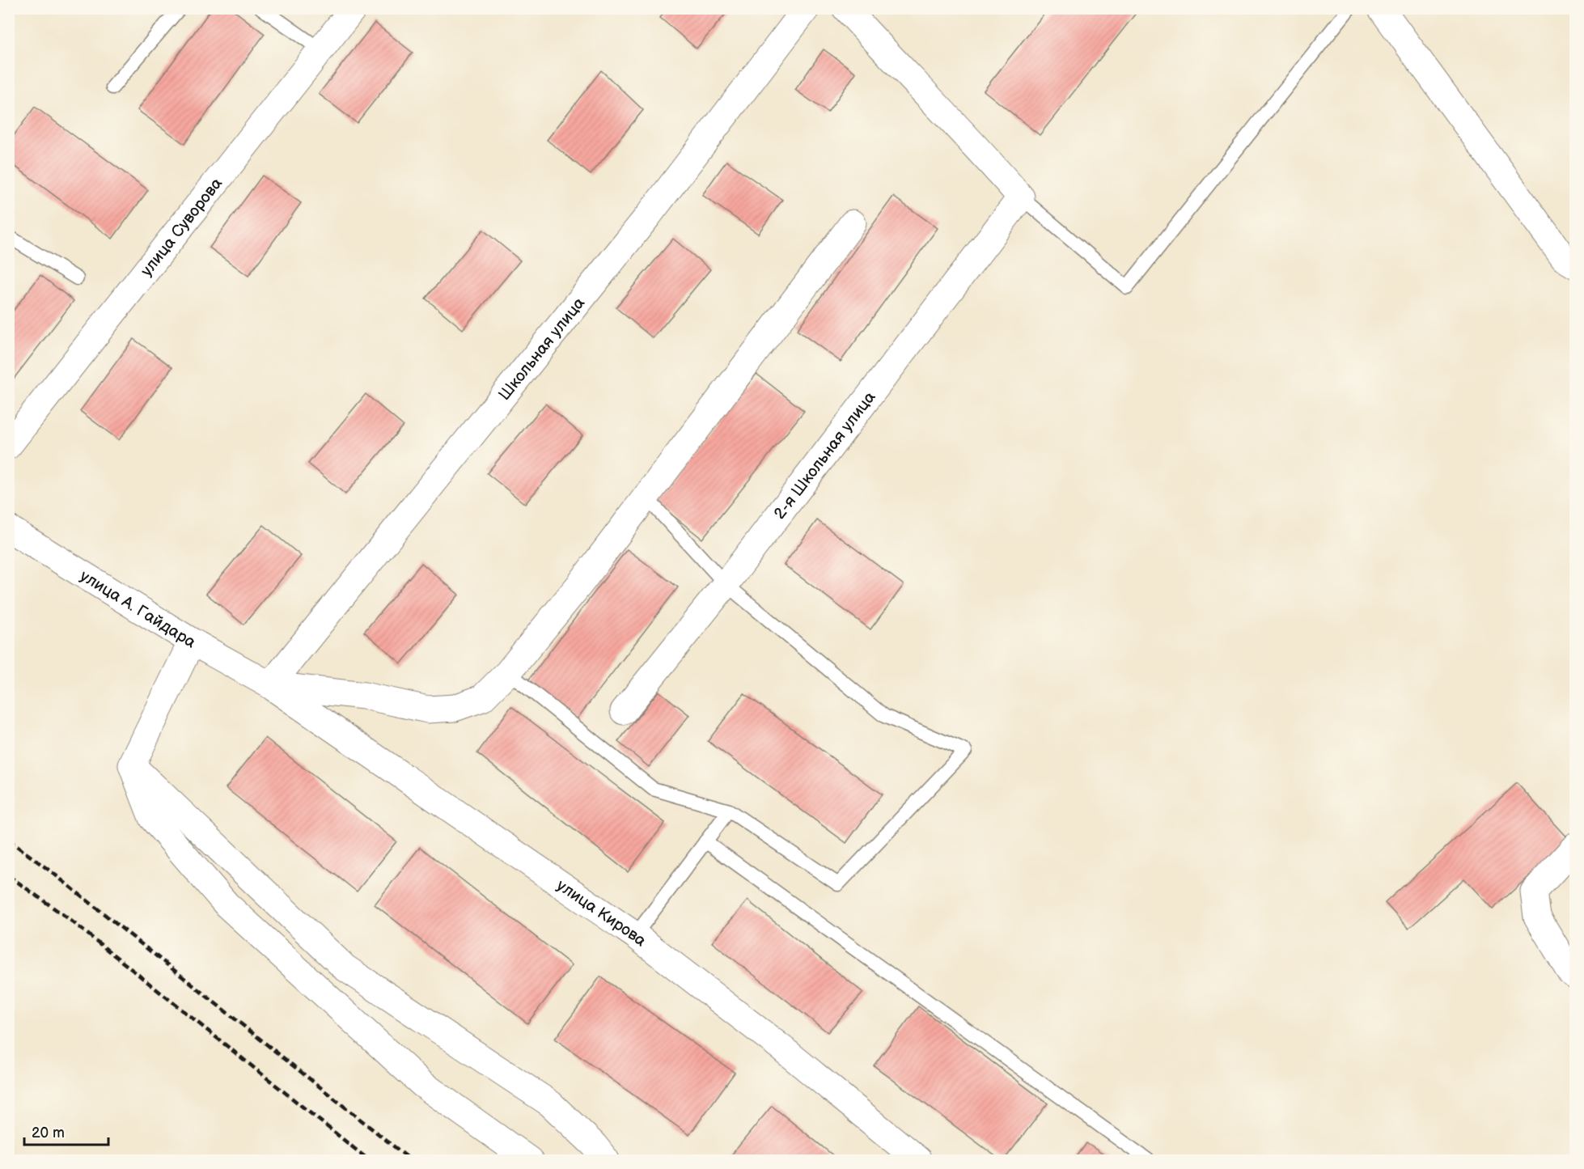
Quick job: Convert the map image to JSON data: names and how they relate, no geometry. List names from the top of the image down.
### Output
{
  "streets": {
    "street": [
      "улица Суворова",
      "Школьная улица",
      "2-я Школьная улица",
      "улица А. Гайдара",
      "улица Кирова"
    ]
  },
  "crossings": [
    ["Школьная улица", "улица А. Гайдара"],
    ["Школьная улица", "улица Кирова"],
    ["улица А. Гайдара", "улица Кирова"]
  ],
  "scale_bar": "20 m"
}
